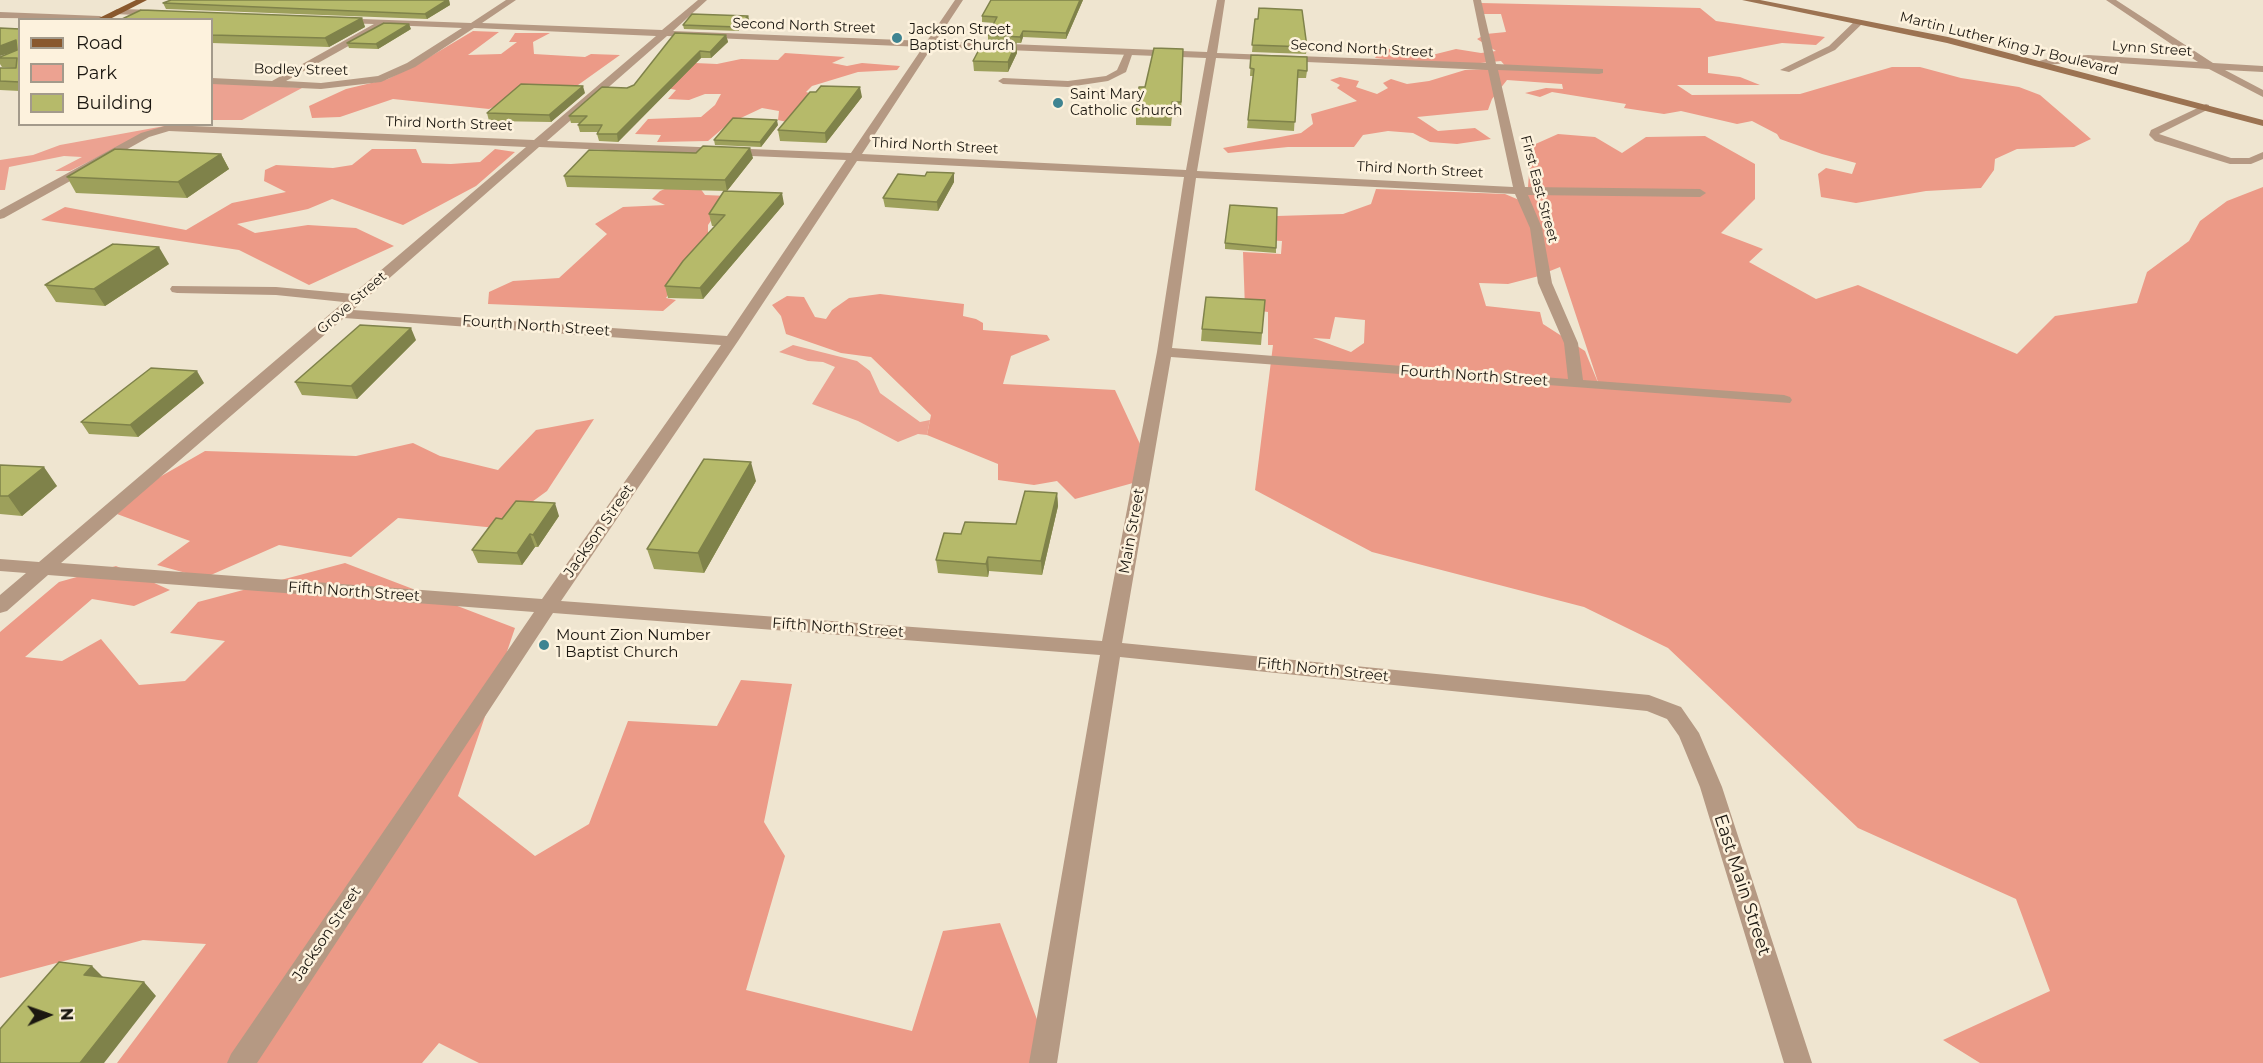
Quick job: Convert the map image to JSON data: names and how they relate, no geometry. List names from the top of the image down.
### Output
{
  "streets": {
    "street": [
      "Second North Street",
      "Martin Luther King Jr Boulevard",
      "Lynn Street",
      "Bodley Street",
      "Third North Street",
      "First East Street",
      "Grove Street",
      "Fourth North Street",
      "Jackson Street",
      "Main Street",
      "Fifth North Street",
      "East Main Street"
    ]
  },
  "crossings": [
    ["Second North Street", "Bodley Street"],
    ["Second North Street", "First East Street"],
    ["Second North Street", "Grove Street"],
    ["Second North Street", "Jackson Street"],
    ["Second North Street", "Main Street"],
    ["Martin Luther King Jr Boulevard", "Lynn Street"],
    ["Third North Street", "First East Street"],
    ["Third North Street", "Grove Street"],
    ["Third North Street", "Jackson Street"],
    ["Third North Street", "Main Street"],
    ["First East Street", "Fourth North Street"],
    ["Grove Street", "Fourth North Street"],
    ["Grove Street", "Fifth North Street"],
    ["Fourth North Street", "Jackson Street"],
    ["Fourth North Street", "Main Street"],
    ["Jackson Street", "Fifth North Street"],
    ["Main Street", "Fifth North Street"],
    ["Fifth North Street", "East Main Street"]
  ],
  "places": ["Jackson Street Baptist Church", "Saint Mary Catholic Church", "Mount Zion Number 1 Baptist Church"],
  "legend": ["Road", "Park", "Building"],
  "north": "right"
}
